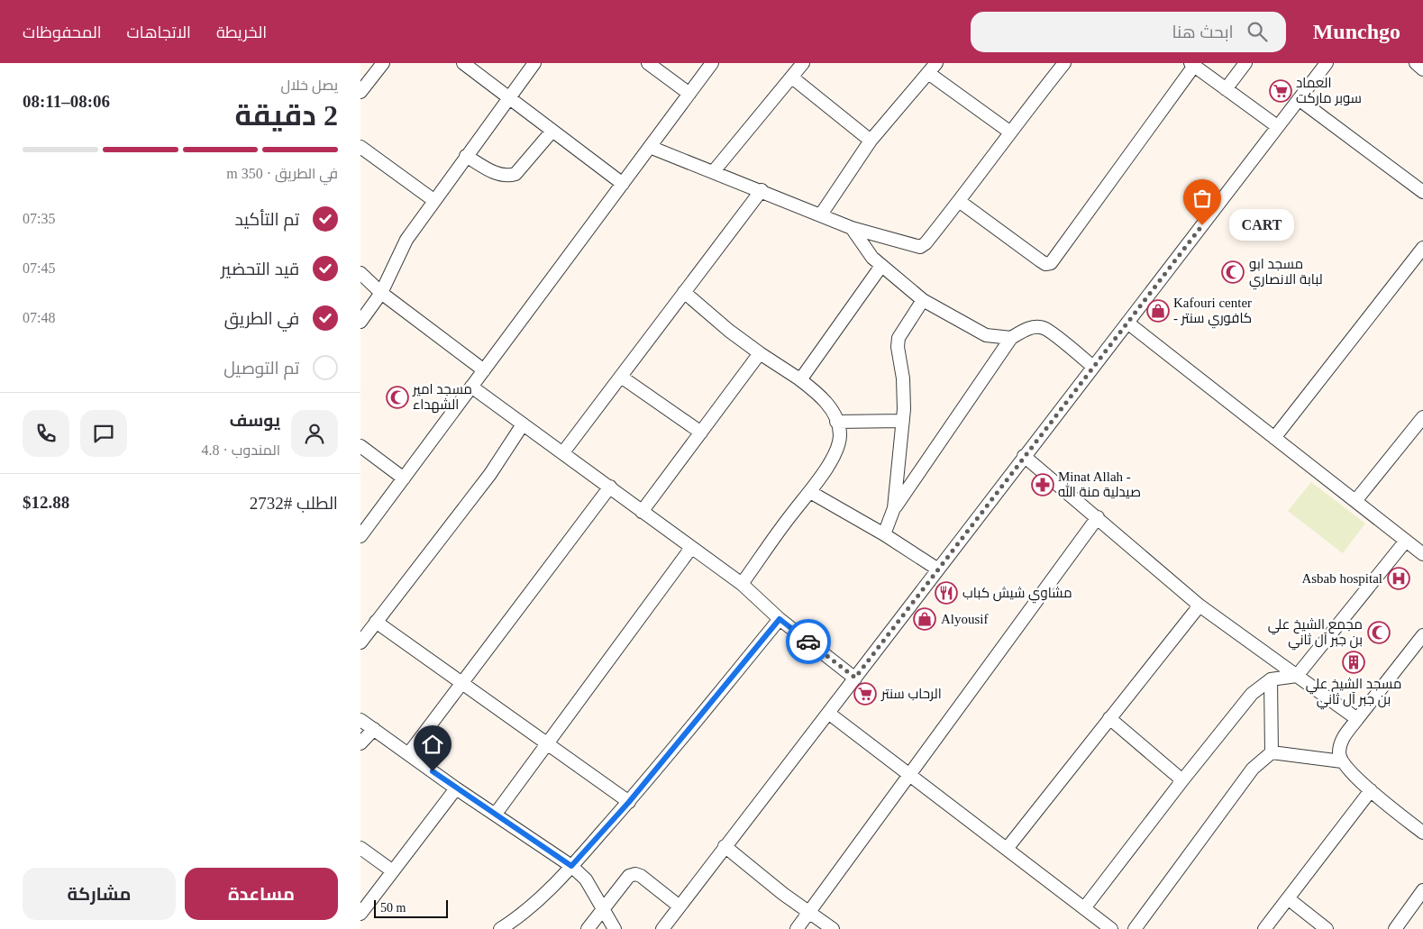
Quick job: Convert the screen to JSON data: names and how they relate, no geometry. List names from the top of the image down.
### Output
{
  "places": {
    "supermarket": ["العماد سوبر ماركت", "الرحاب سنتر"],
    "other": ["CART"],
    "mosque": ["مسجد ابو لبابة الانصاري", "مسجد امير الشهداء", "مجمع الشيخ علي بن جبر آل ثاني"],
    "shop": ["Kafouri center - كافوري سنتر", "Alyousif"],
    "pharmacy": ["Minat Allah - صيدلية منة الله"],
    "hospital": ["Asbab hospital"],
    "restaurant": ["مشاوي شيش كباب"],
    "building": ["مسجد الشيخ علي بن جبر آل ثاني"]
  },
  "scale_bar": "50 m",
  "page": {
    "header": "Munchgo",
    "search": "ابحث هنا",
    "nav": ["الخريطة", "الاتجاهات", "المحفوظات"],
    "heading": ["2 دقيقة", "يصل خلال", "08:06–08:11"],
    "panel": [
      "يوسف",
      "المندوب · 4.8",
      "الطلب #2732",
      "$12.88"
    ],
    "bar": "في الطريق · 350 m",
    "list": [
      ["تم التأكيد", "07:35"],
      ["قيد التحضير", "07:45"],
      ["في الطريق", "07:48"],
      "تم التوصيل"
    ],
    "bubble": "CART",
    "buttons": ["مساعدة", "مشاركة"],
    "scale": "50 m"
  }
}
